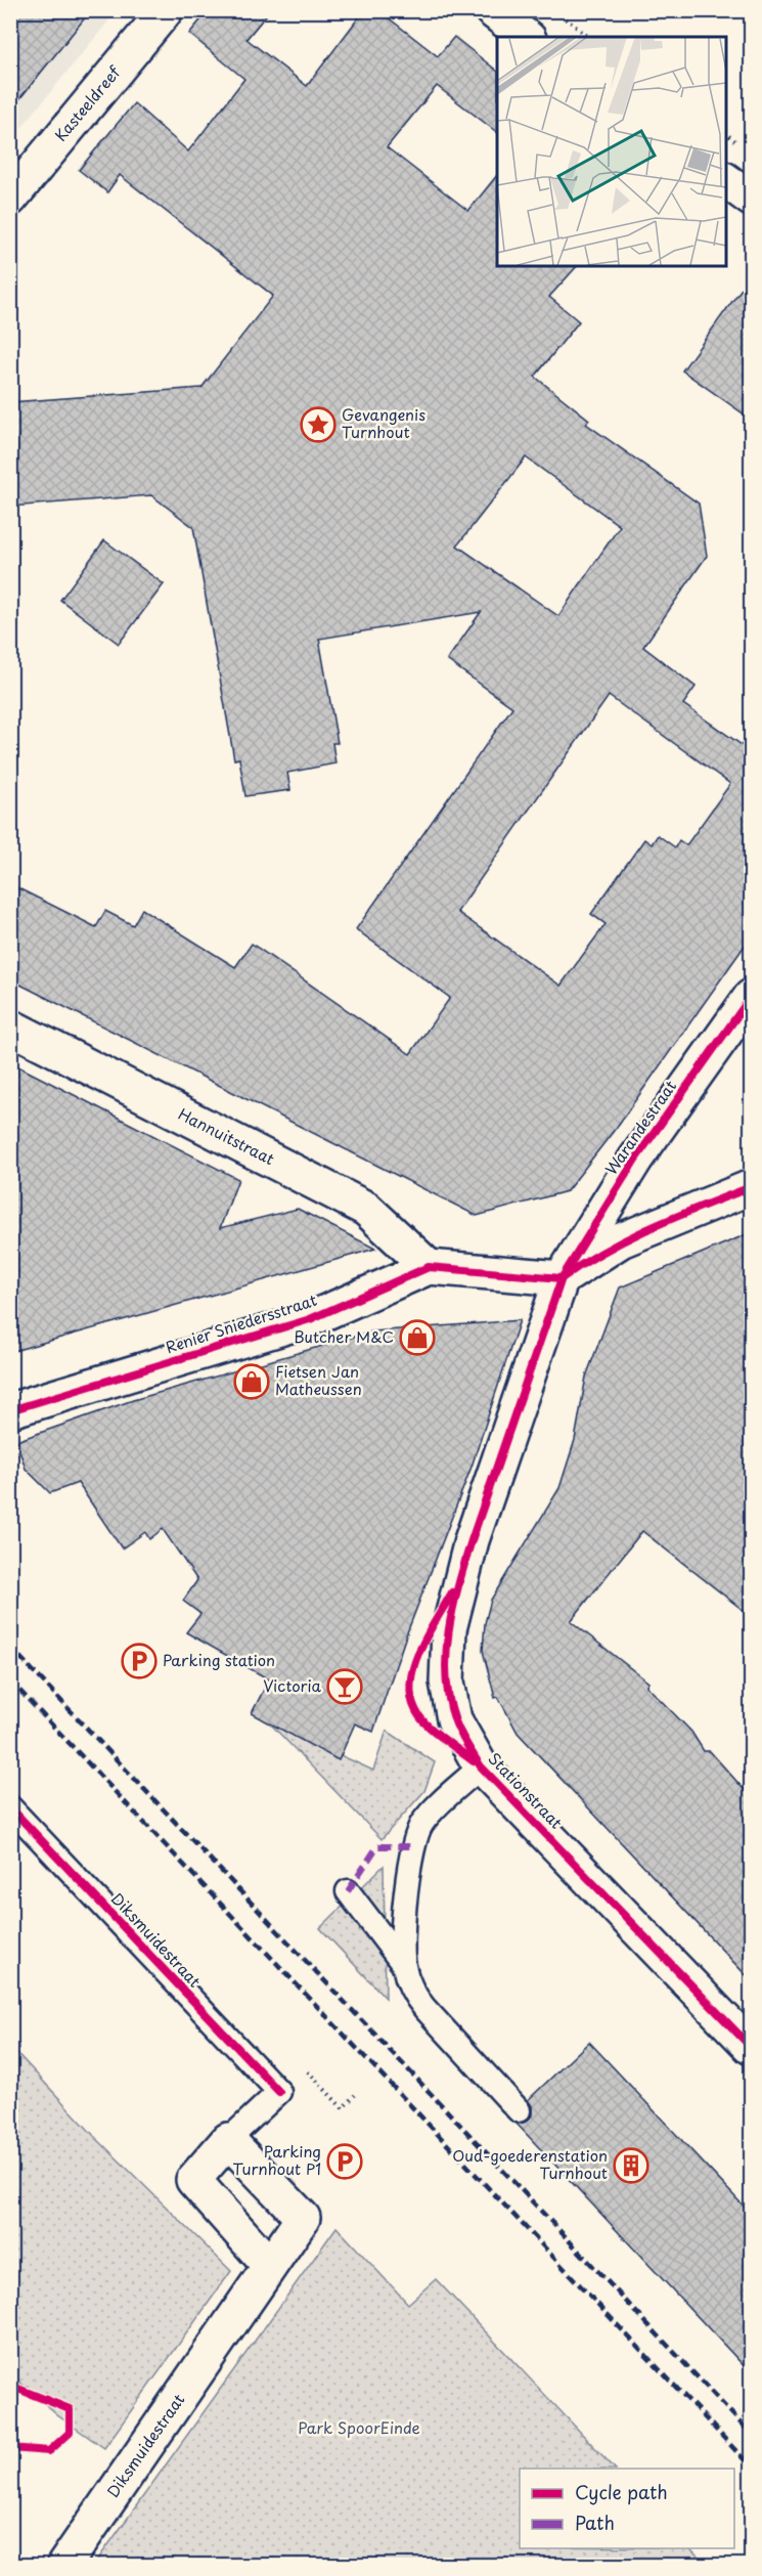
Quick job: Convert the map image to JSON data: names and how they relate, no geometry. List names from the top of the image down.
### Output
{
  "streets": {
    "street": [
      "Kasteeldreef",
      "Warandestraat",
      "Hannuitstraat",
      "Renier Sniedersstraat",
      "Stationstraat",
      "Diksmuidestraat"
    ]
  },
  "crossings": [
    ["Warandestraat", "Renier Sniedersstraat"],
    ["Warandestraat", "Stationstraat"],
    ["Hannuitstraat", "Renier Sniedersstraat"],
    ["Renier Sniedersstraat", "Stationstraat"]
  ],
  "parks": ["Park SpoorEinde"],
  "places": {
    "place": ["Gevangenis Turnhout"],
    "shop": ["Butcher M&C", "Fietsen Jan Matheussen"],
    "parking": ["Parking station", "Parking Turnhout P1"],
    "bar": ["Victoria"],
    "building": ["Oud-goederenstation Turnhout"]
  },
  "legend": ["Cycle path", "Path"]
}
